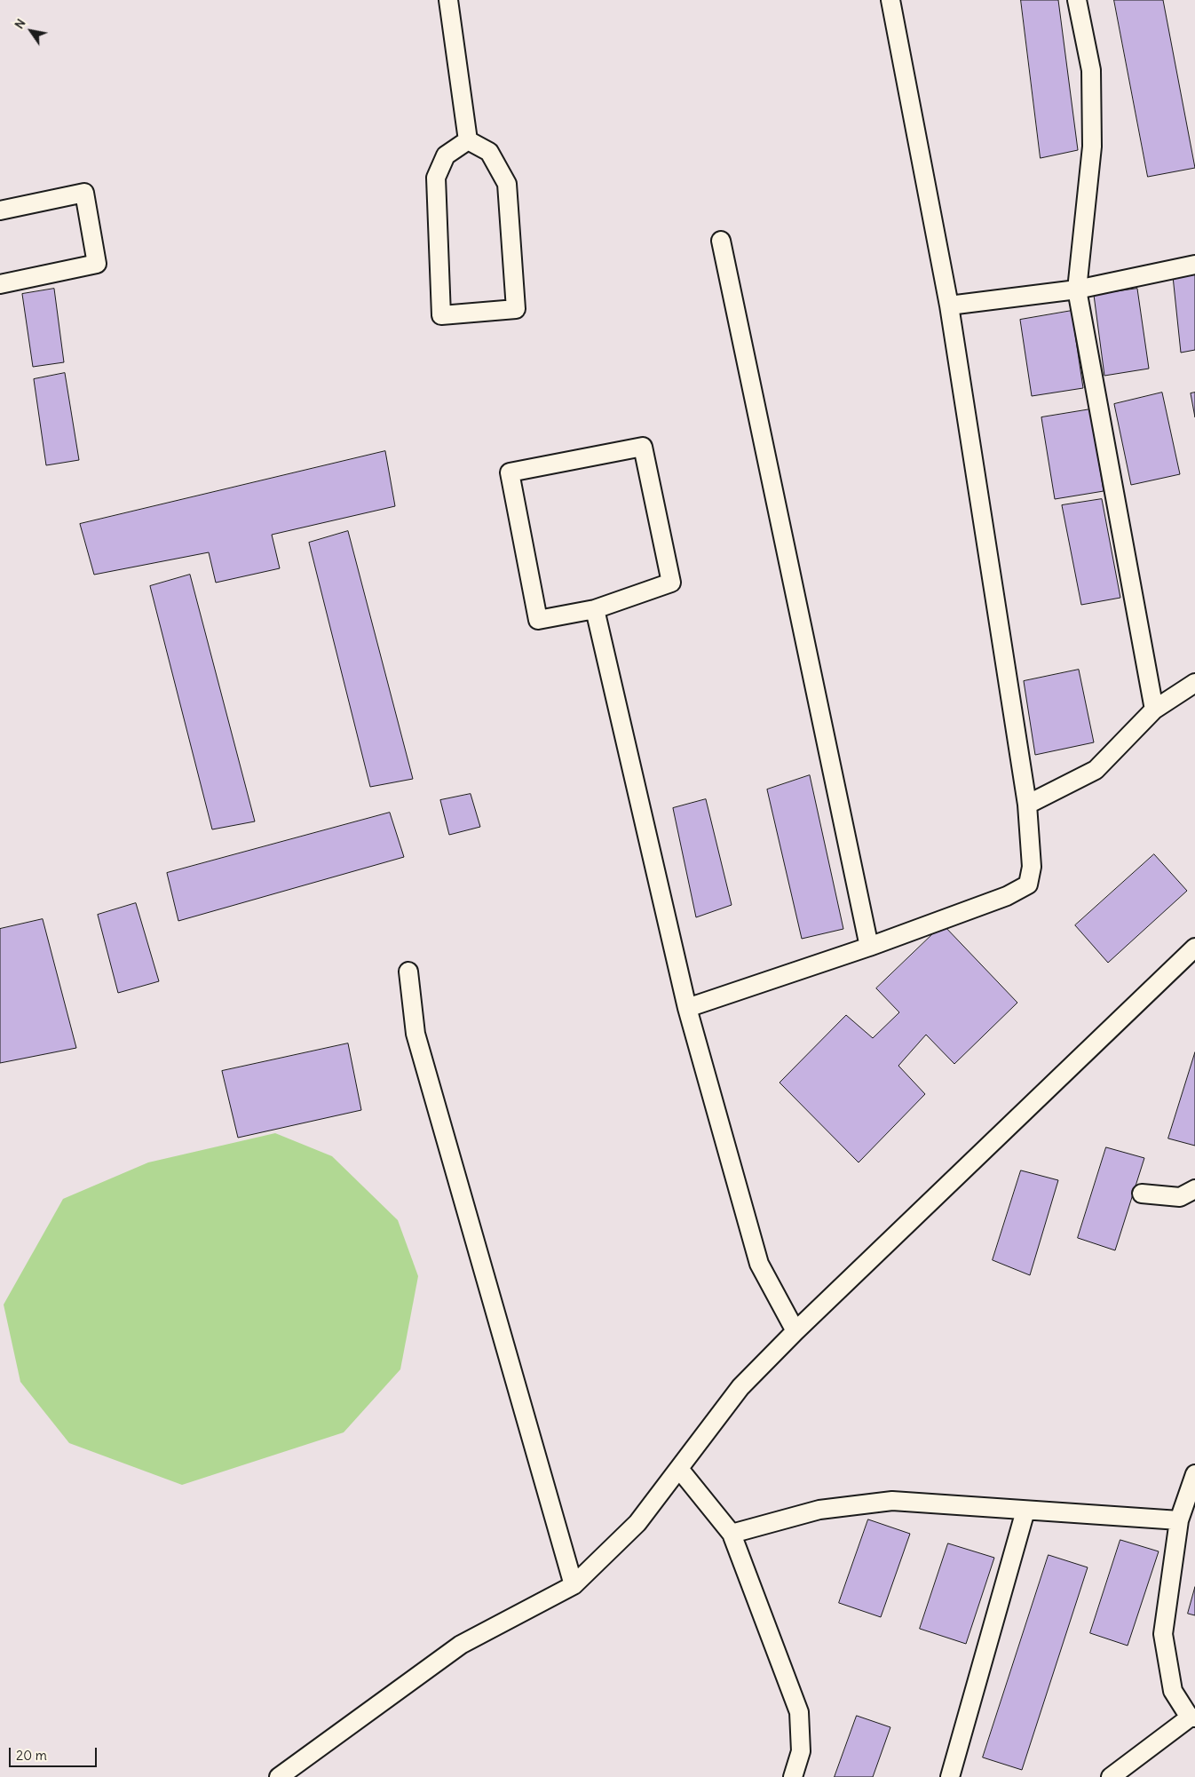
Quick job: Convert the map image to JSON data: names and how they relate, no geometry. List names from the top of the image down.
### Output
{
  "scale_bar": "20 m",
  "north": "top left"
}
